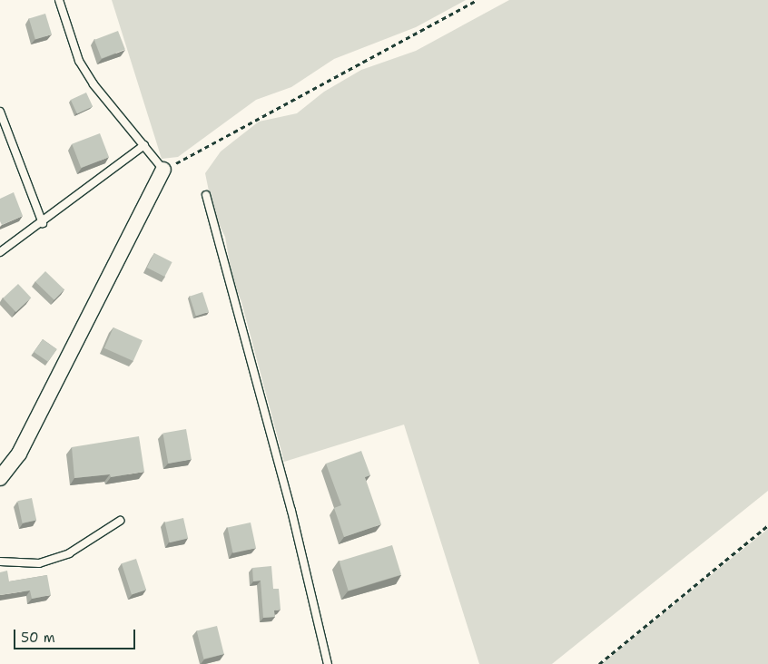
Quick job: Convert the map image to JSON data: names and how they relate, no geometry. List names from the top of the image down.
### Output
{
  "scale_bar": "50 m"
}
